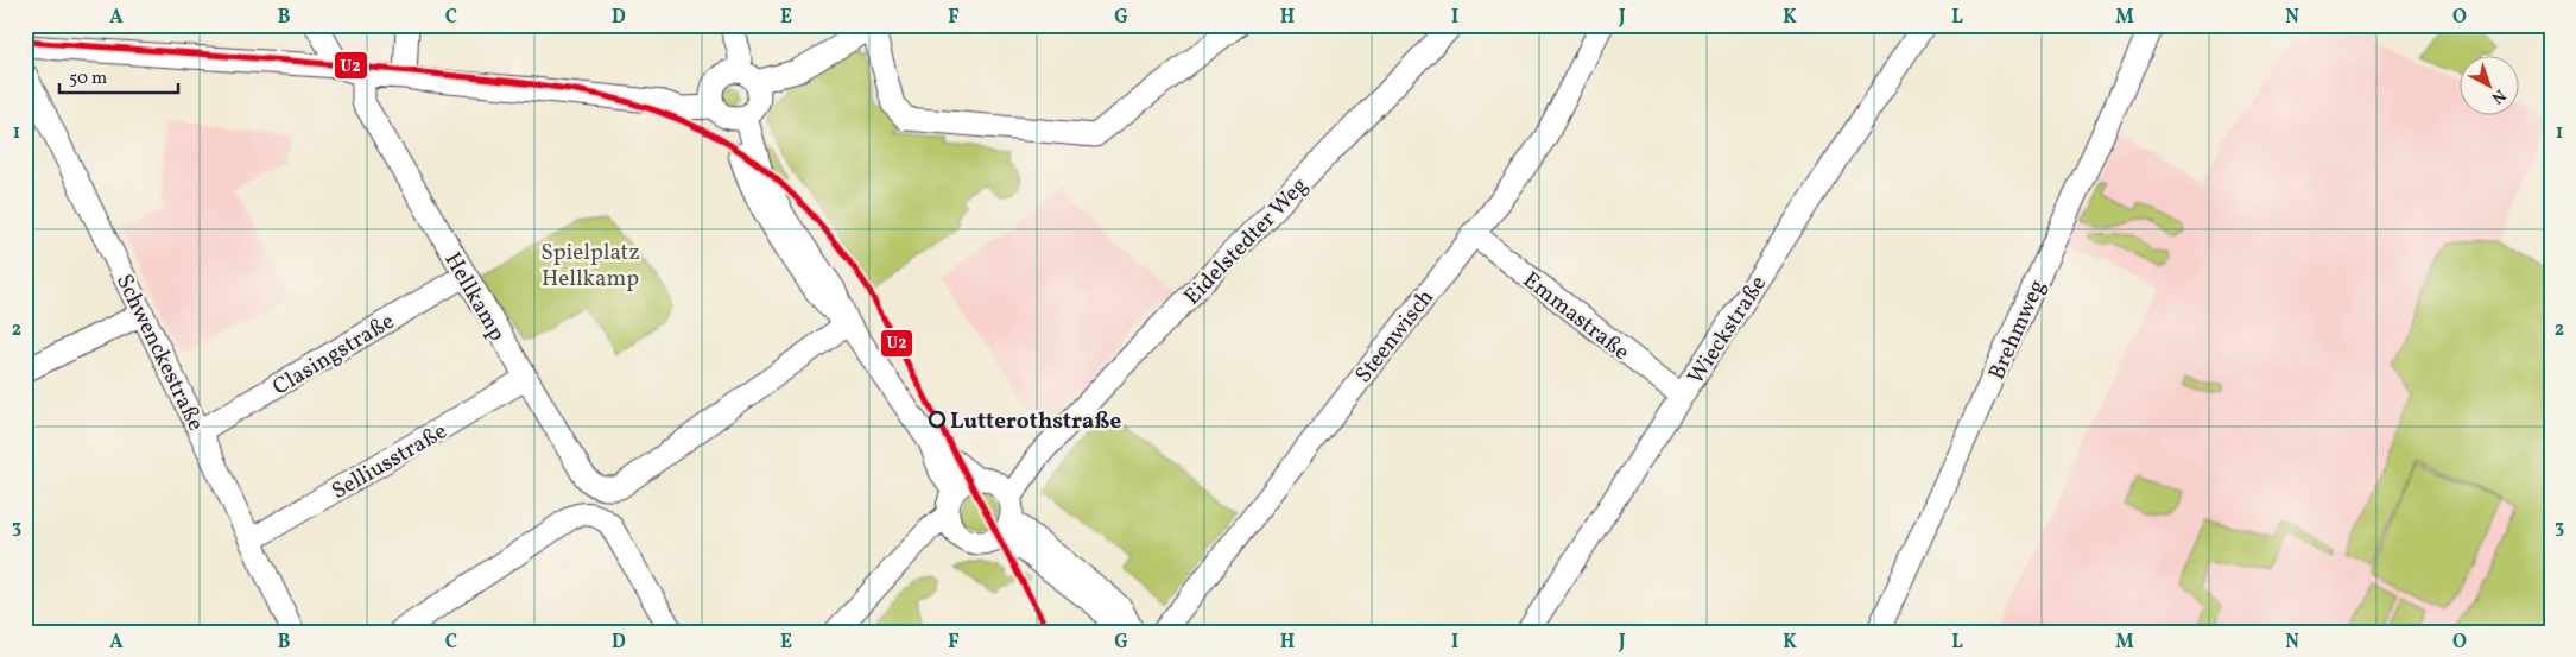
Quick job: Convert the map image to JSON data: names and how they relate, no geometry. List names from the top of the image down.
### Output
{
  "streets": {
    "street": [
      "Eidelstedter Weg",
      "Hellkamp",
      "Emmastraße",
      "Wieckstraße",
      "Brehmweg",
      "Steenwisch",
      "Schwenckestraße",
      "Clasingstraße",
      "Selliusstraße"
    ]
  },
  "crossings": [
    ["Hellkamp", "Clasingstraße"],
    ["Hellkamp", "Selliusstraße"],
    ["Emmastraße", "Wieckstraße"],
    ["Emmastraße", "Steenwisch"],
    ["Schwenckestraße", "Clasingstraße"],
    ["Schwenckestraße", "Selliusstraße"]
  ],
  "parks": ["Spielplatz Hellkamp"],
  "places": ["Lutterothstraße"],
  "lines": ["transit line U2"],
  "scale_bar": "50 m",
  "north": "bottom right",
  "grid": {
    "columns": [
      "A",
      "B",
      "C",
      "D",
      "E",
      "F",
      "G",
      "H",
      "I",
      "J",
      "K",
      "L",
      "M",
      "N",
      "O"
    ],
    "rows": ["1", "2", "3"]
  }
}
